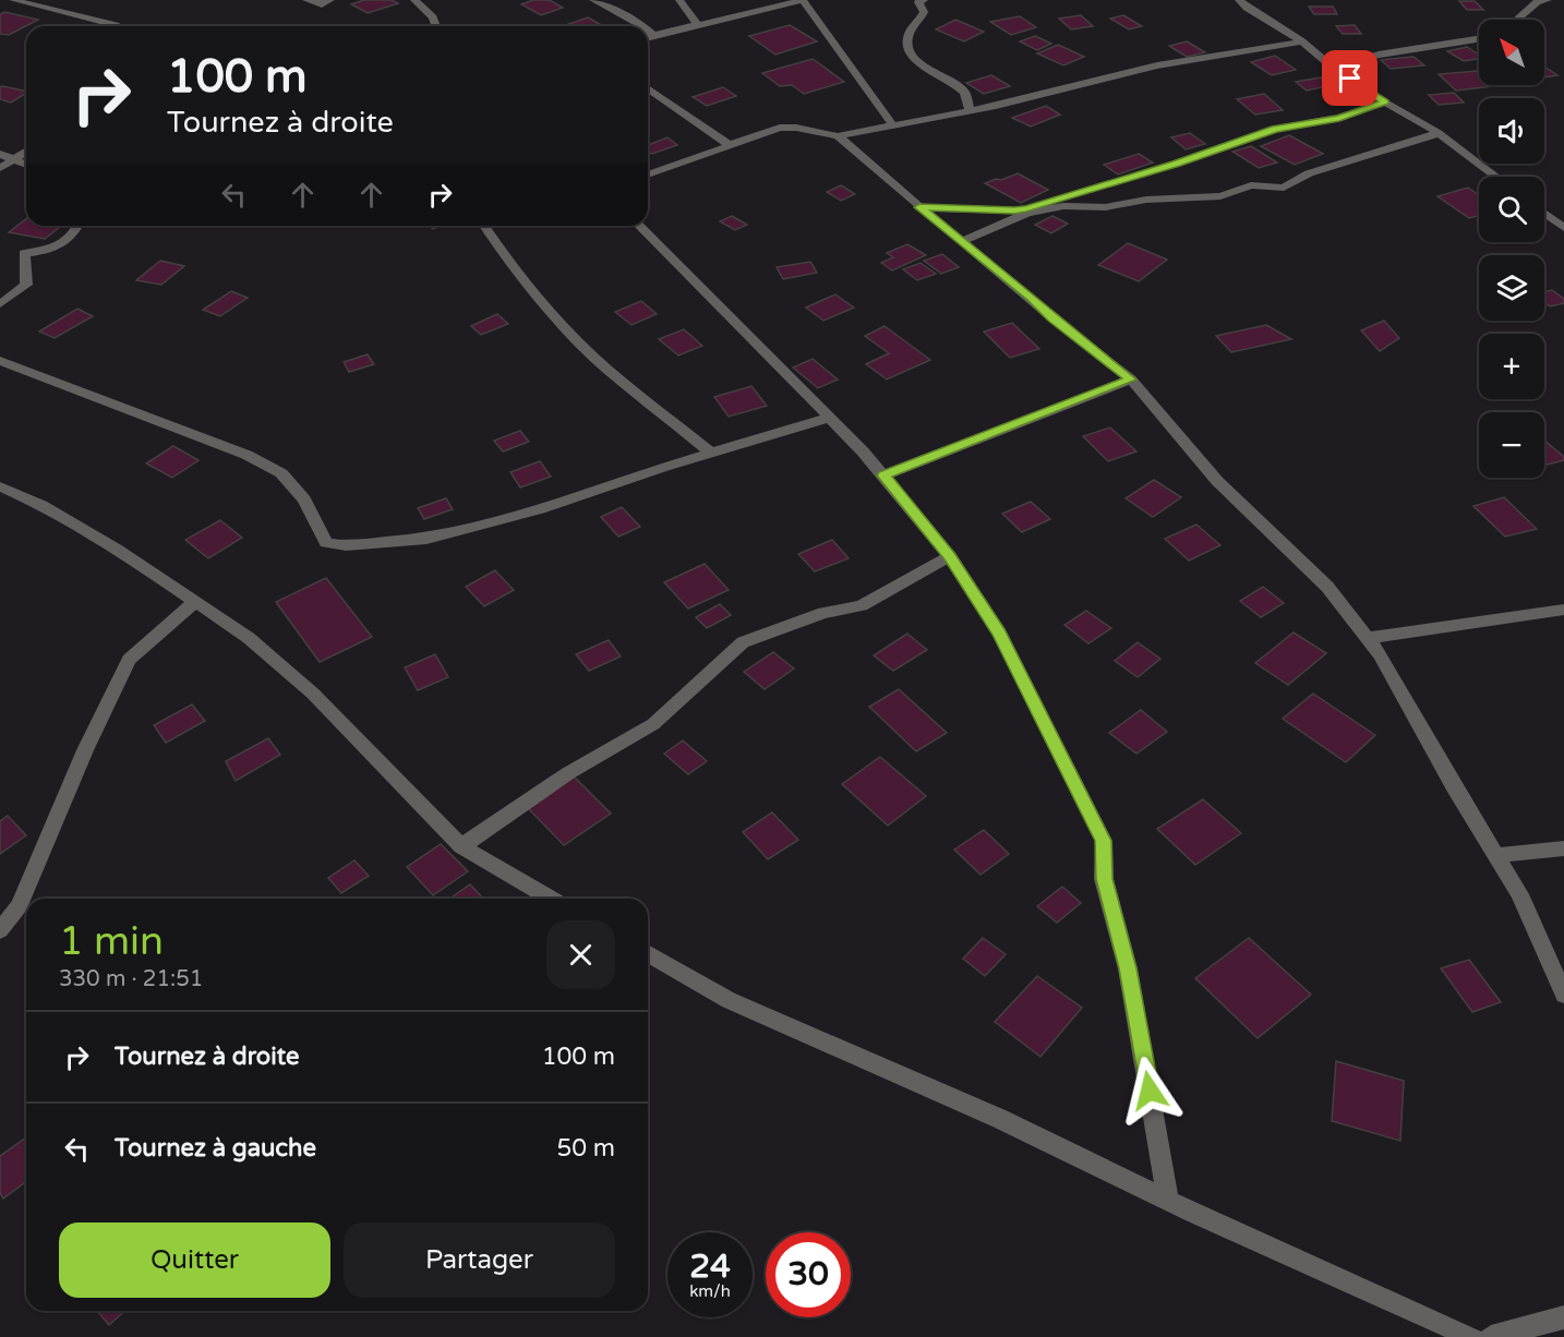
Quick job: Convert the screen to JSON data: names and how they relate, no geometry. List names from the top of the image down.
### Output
{
  "north": "top left",
  "page": {
    "map_buttons": ["+", "−"],
    "turn": ["100 m", "Tournez à droite"],
    "heading": ["1 min", "330 m · 21:51"],
    "list": [
      {
        "name": "Tournez à droite",
        "value": "100 m"
      },
      {
        "name": "Tournez à gauche",
        "value": "50 m"
      }
    ],
    "buttons": ["Quitter", "Partager"],
    "speed": "24 km/h",
    "limit": "30"
  }
}
